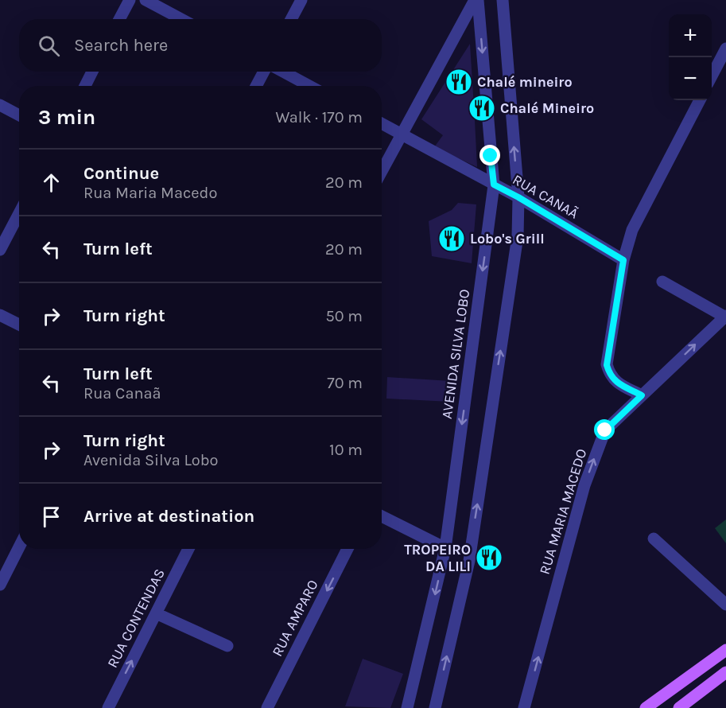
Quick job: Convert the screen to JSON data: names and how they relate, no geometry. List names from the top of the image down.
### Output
{
  "streets": {
    "street": [
      "RUA CANAÃ",
      "AVENIDA SILVA LOBO",
      "RUA MARIA MACEDO",
      "RUA CONTENDAS",
      "RUA AMPARO"
    ]
  },
  "crossings": [
    ["RUA CANAÃ", "AVENIDA SILVA LOBO"]
  ],
  "one_way": ["RUA CONTENDAS", "RUA AMPARO"],
  "places": {
    "restaurant": [
      "Chalé mineiro",
      "Chalé Mineiro",
      "Lobo's Grill",
      "TROPEIRO DA LILI"
    ]
  },
  "page": {
    "map_buttons": ["+", "−"],
    "search": "Search here",
    "heading": ["3 min", "Walk · 170 m"],
    "list": [
      ["Continue", "Rua Maria Macedo", "20 m"],
      ["Turn left", "20 m"],
      ["Turn right", "50 m"],
      ["Turn left", "Rua Canaã", "70 m"],
      ["Turn right", "Avenida Silva Lobo", "10 m"],
      "Arrive at destination"
    ]
  }
}
